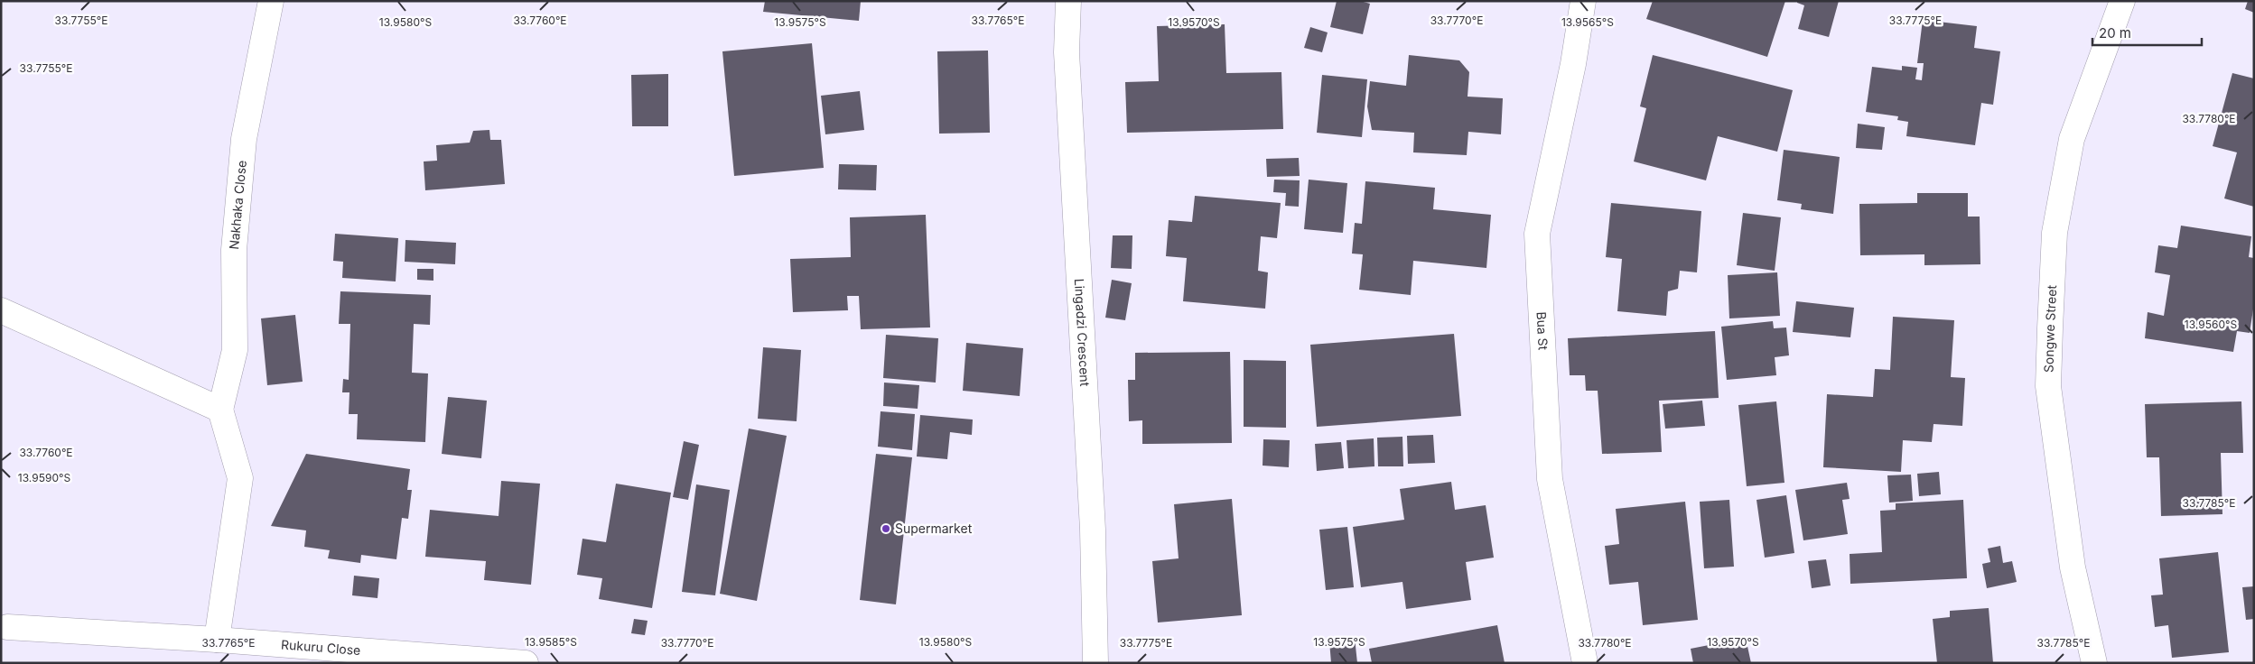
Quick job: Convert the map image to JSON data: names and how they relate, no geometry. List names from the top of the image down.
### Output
{
  "streets": {
    "street": [
      "Nakhaka Close",
      "Songwe Street",
      "Bua St",
      "Lingadzi Crescent",
      "Rukuru Close"
    ]
  },
  "places": ["Supermarket"],
  "scale_bar": "20 m",
  "coordinates": [
    "33.7755°E",
    "33.7760°E",
    "33.7765°E",
    "33.7770°E",
    "33.7775°E",
    "13.9580°S",
    "13.9575°S",
    "13.9570°S",
    "13.9565°S",
    "33.7780°E",
    "13.9560°S",
    "13.9590°S",
    "33.7785°E",
    "13.9585°S"
  ]
}
